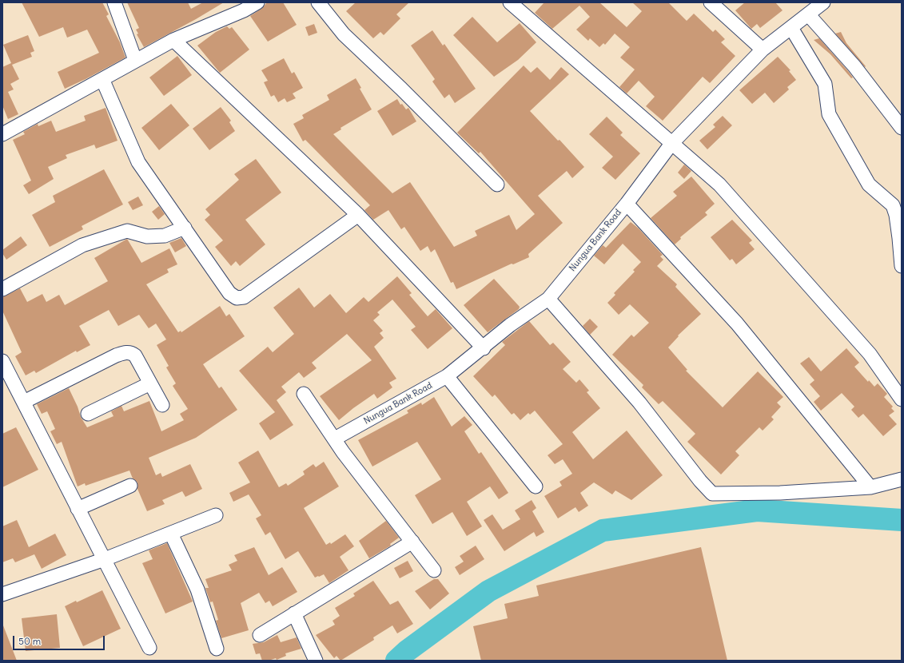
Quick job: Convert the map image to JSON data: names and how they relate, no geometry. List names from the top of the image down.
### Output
{
  "streets": {
    "street": ["Nungua Bank Road"]
  },
  "scale_bar": "50 m"
}
